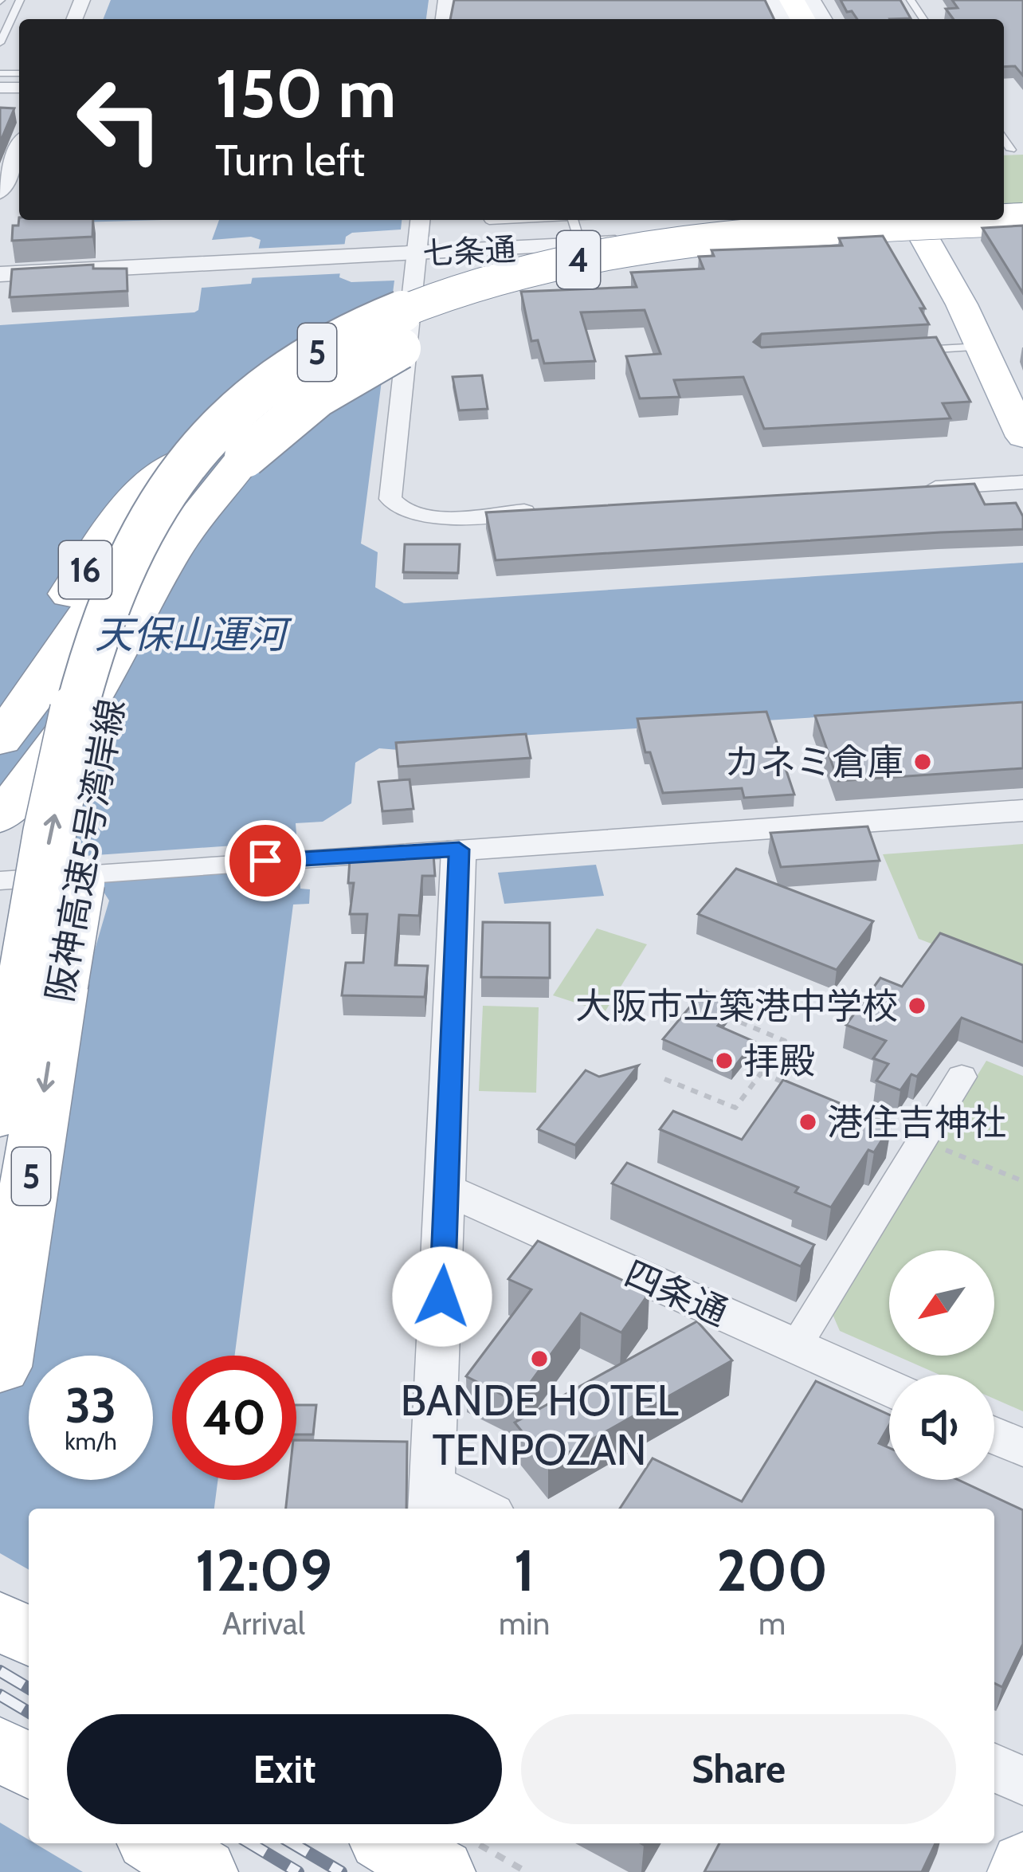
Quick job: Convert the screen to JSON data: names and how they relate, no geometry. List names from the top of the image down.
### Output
{
  "streets": {
    "highway": [
      "4",
      "5",
      "16",
      "阪神高速5号湾岸線"
    ],
    "street": ["七条通", "四条通"]
  },
  "crossings": [
    ["七条通", "4"],
    ["七条通", "阪神高速5号湾岸線"],
    ["4", "16"],
    ["4", "阪神高速5号湾岸線"]
  ],
  "water": ["天保山運河"],
  "places": [
    "カネミ倉庫",
    "大阪市立築港中学校",
    "拝殿",
    "港住吉神社",
    "BANDE HOTEL TENPOZAN"
  ],
  "north": "bottom left",
  "page": {
    "turn": ["150 m", "Turn left"],
    "speed": "33 km/h",
    "limit": "40",
    "eta": [
      "12:09",
      "Arrival",
      "1",
      "min",
      "200",
      "m"
    ],
    "buttons": ["Exit", "Share"]
  }
}
